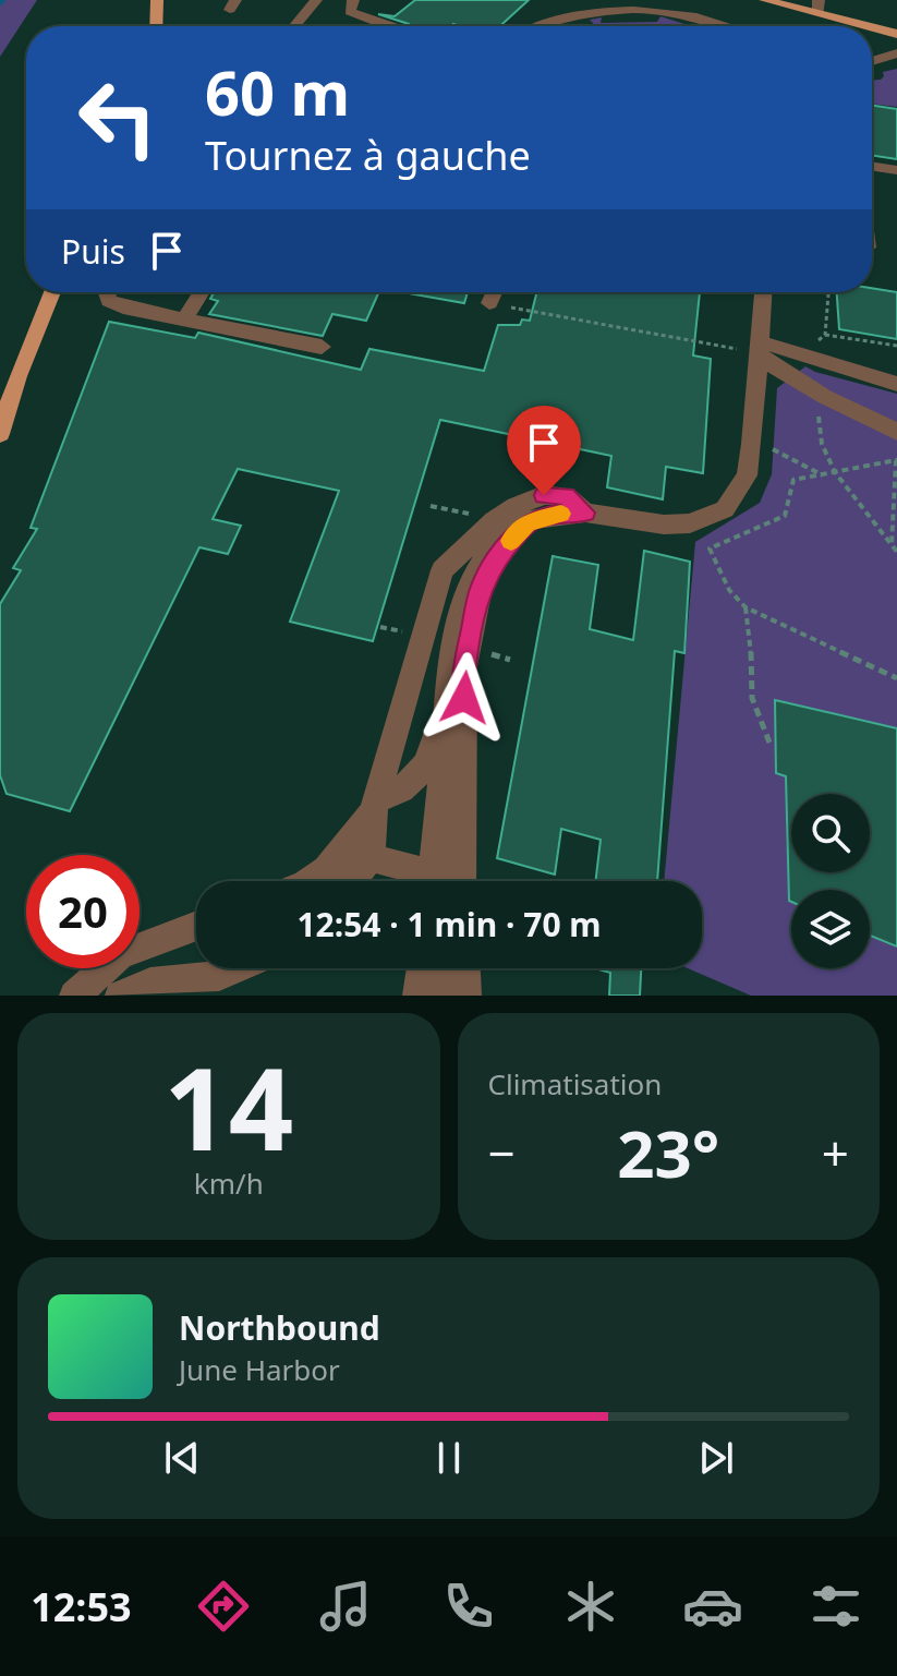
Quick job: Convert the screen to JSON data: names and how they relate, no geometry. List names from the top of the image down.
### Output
{
  "page": {
    "turn": ["60 m", "Tournez à gauche"],
    "then": "Puis",
    "limit": "20",
    "trip": "12:54 · 1 min · 70 m",
    "tile": [
      ["14", "km/h"],
      "Climatisation"
    ],
    "heat": ["−", "23°", "+"],
    "song": ["Northbound", "June Harbor"],
    "tabs": "12:53"
  }
}
